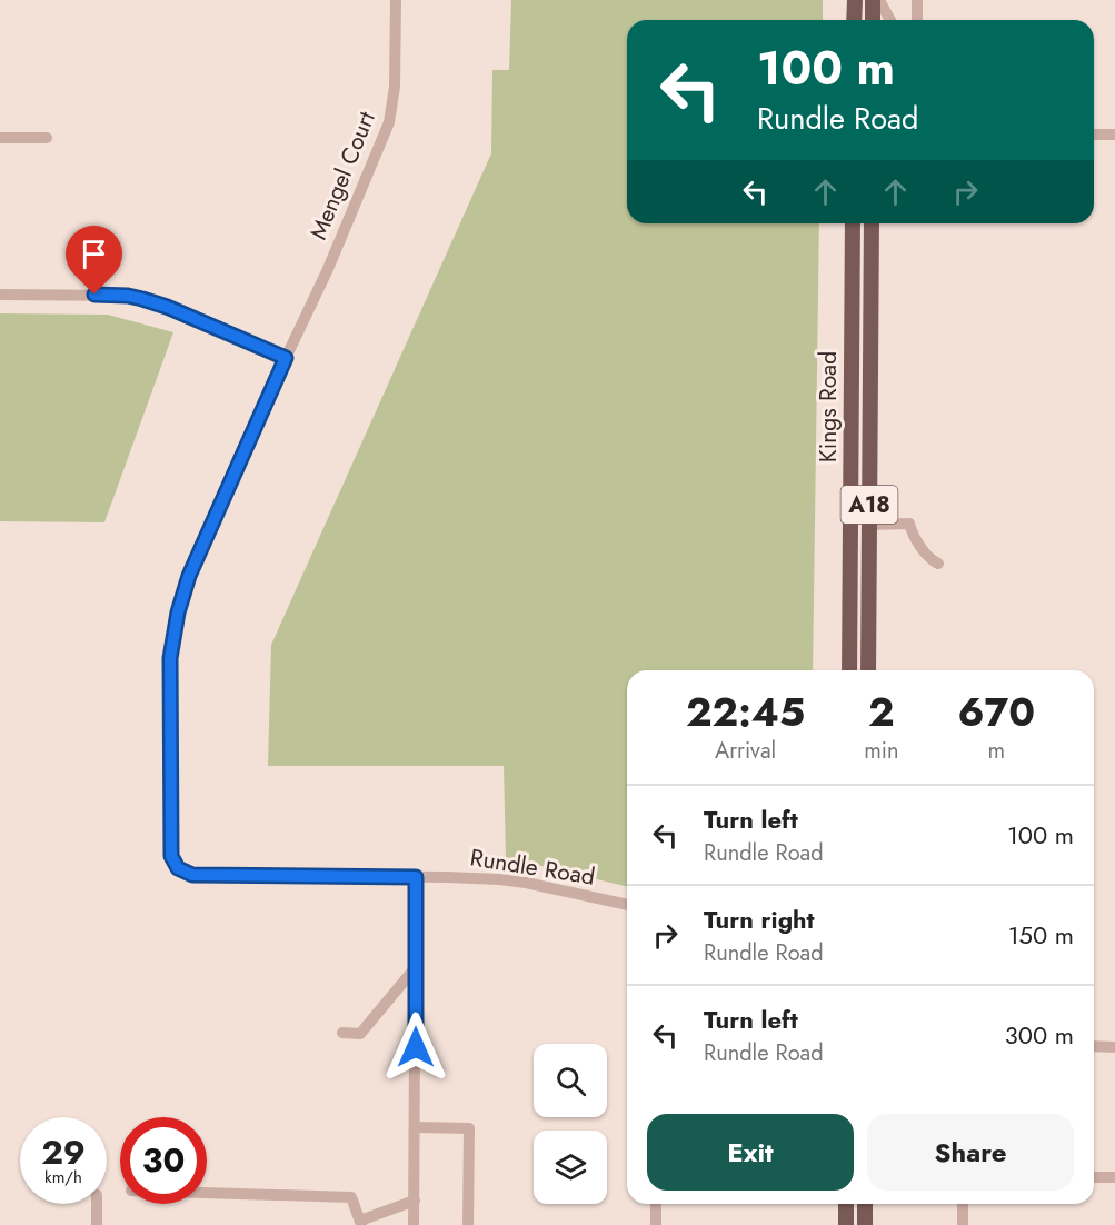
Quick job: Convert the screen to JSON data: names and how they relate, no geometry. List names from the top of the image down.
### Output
{
  "streets": {
    "main road": ["Kings Road", "A18"],
    "street": ["Mengel Court", "Rundle Road"]
  },
  "crossings": [
    ["Mengel Court", "Rundle Road"]
  ],
  "page": {
    "turn": ["100 m", "Rundle Road"],
    "eta": [
      "22:45",
      "Arrival",
      "2",
      "min",
      "670",
      "m"
    ],
    "list": [
      {
        "name": "Turn left",
        "note": "Rundle Road",
        "value": "100 m"
      },
      {
        "name": "Turn right",
        "note": "Rundle Road",
        "value": "150 m"
      },
      {
        "name": "Turn left",
        "note": "Rundle Road",
        "value": "300 m"
      }
    ],
    "buttons": ["Exit", "Share"],
    "speed": "29 km/h",
    "limit": "30"
  }
}
